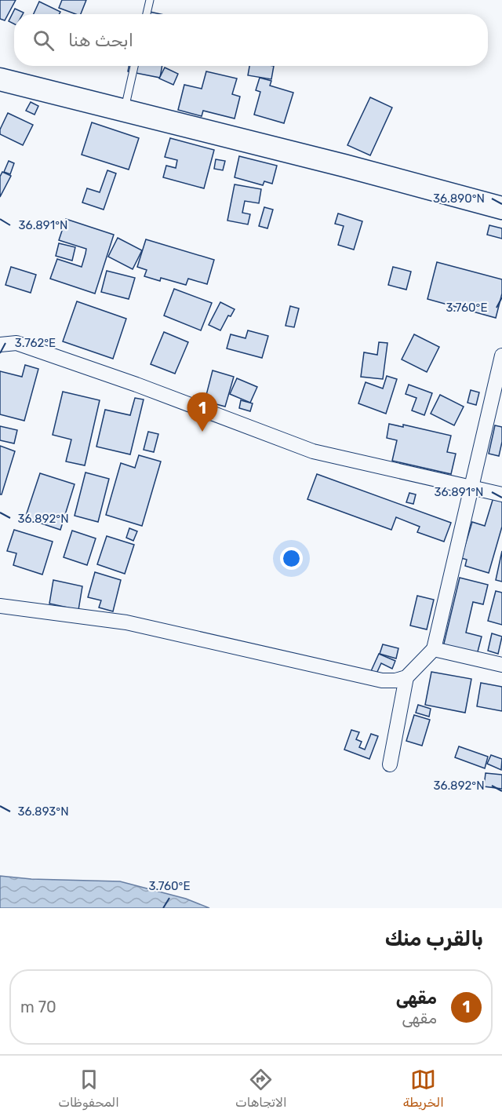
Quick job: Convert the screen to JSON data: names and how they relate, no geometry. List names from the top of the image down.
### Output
{
  "page": {
    "search": "ابحث هنا",
    "pins": "1",
    "heading": "بالقرب منك",
    "list": [
      {
        "mark": "1",
        "name": "مقهى",
        "note": "مقهى",
        "value": "70 m"
      }
    ],
    "nav": ["الخريطة", "الاتجاهات", "المحفوظات"]
  },
  "coordinates": [
    "36.890°N",
    "36.891°N",
    "3.760°E",
    "3.762°E",
    "36.892°N",
    "36.893°N"
  ]
}
